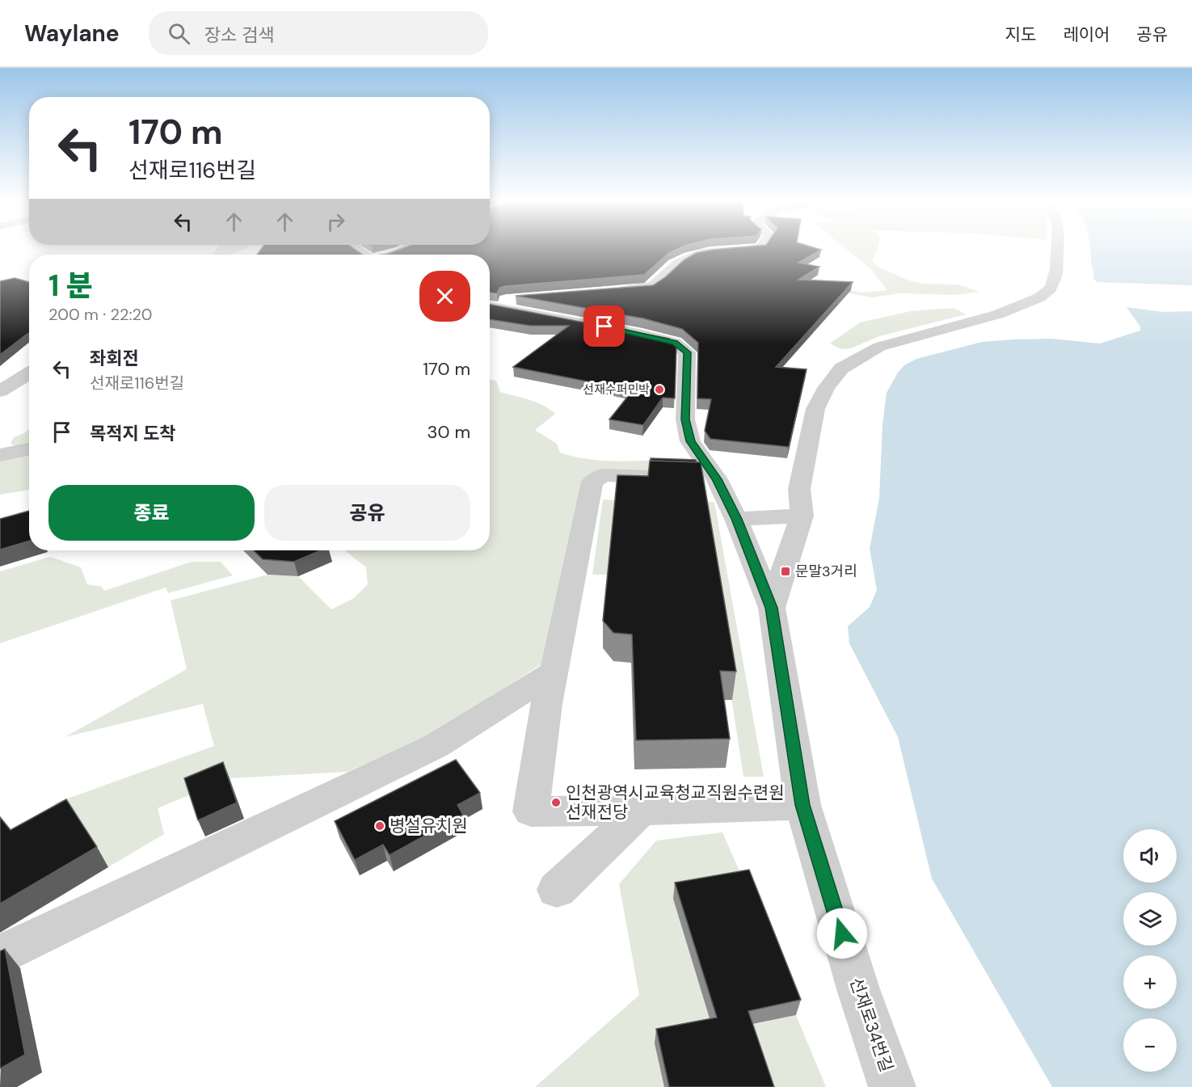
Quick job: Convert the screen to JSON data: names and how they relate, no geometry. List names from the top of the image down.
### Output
{
  "streets": {
    "street": ["선재로34번길"]
  },
  "places": {
    "other": ["선재수퍼민박", "인천광역시교육청교직원수련원 선재전당", "병설유치원"],
    "transit": ["문말3거리"]
  },
  "page": {
    "header": "Waylane",
    "search": "장소 검색",
    "nav": ["지도", "레이어", "공유"],
    "turn": ["170 m", "선재로116번길"],
    "heading": ["1 분", "200 m · 22:20"],
    "list": [
      {
        "name": "좌회전",
        "note": "선재로116번길",
        "value": "170 m"
      },
      {
        "name": "목적지 도착",
        "value": "30 m"
      }
    ],
    "buttons": ["종료", "공유"],
    "map_buttons": ["+", "−"]
  }
}
